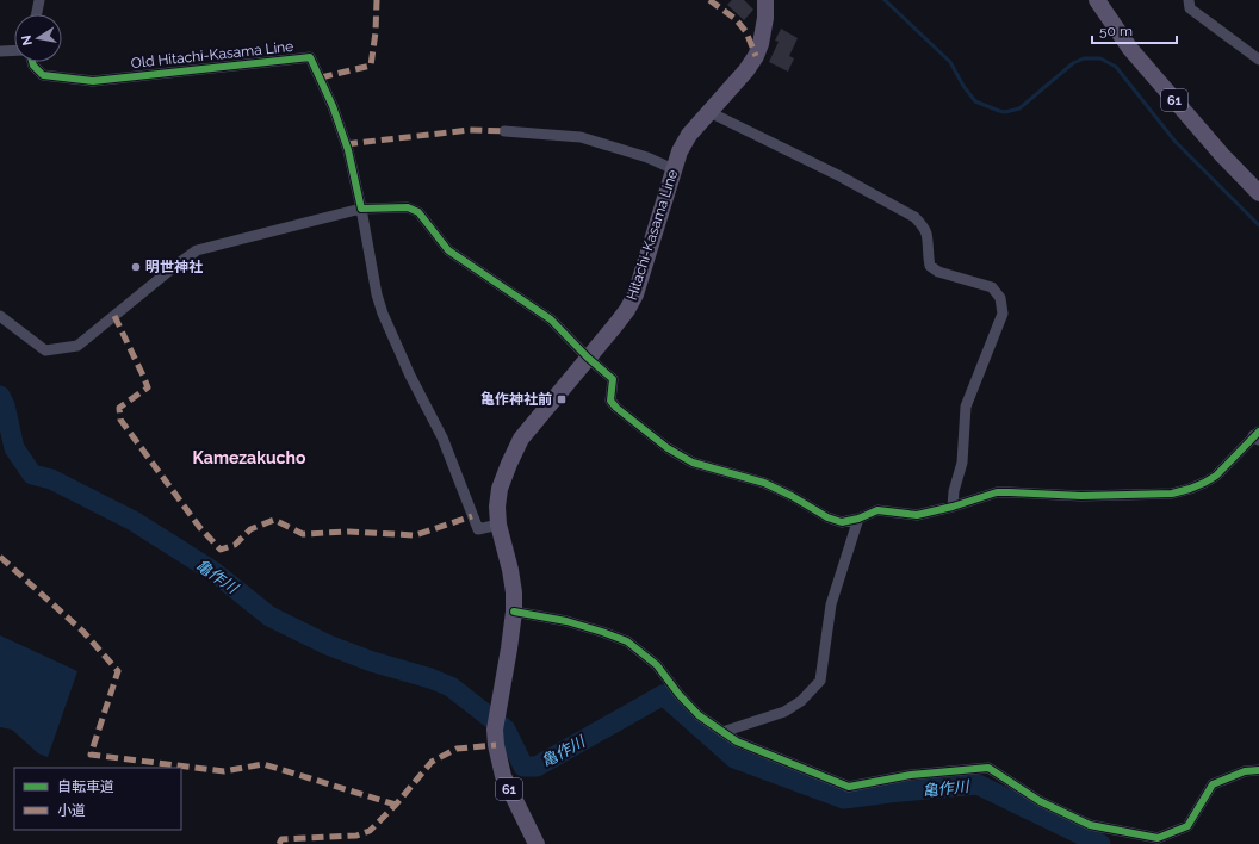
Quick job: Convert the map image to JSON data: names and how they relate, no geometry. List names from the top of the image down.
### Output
{
  "streets": {
    "main road": ["61", "Hitachi-Kasama Line"],
    "street": ["Old Hitachi-Kasama Line"]
  },
  "districts": ["Kamezakucho"],
  "water": ["亀作川"],
  "places": {
    "other": ["明世神社"],
    "transit": ["亀作神社前"]
  },
  "legend": ["自転車道", "小道"],
  "scale_bar": "50 m",
  "north": "left"
}
